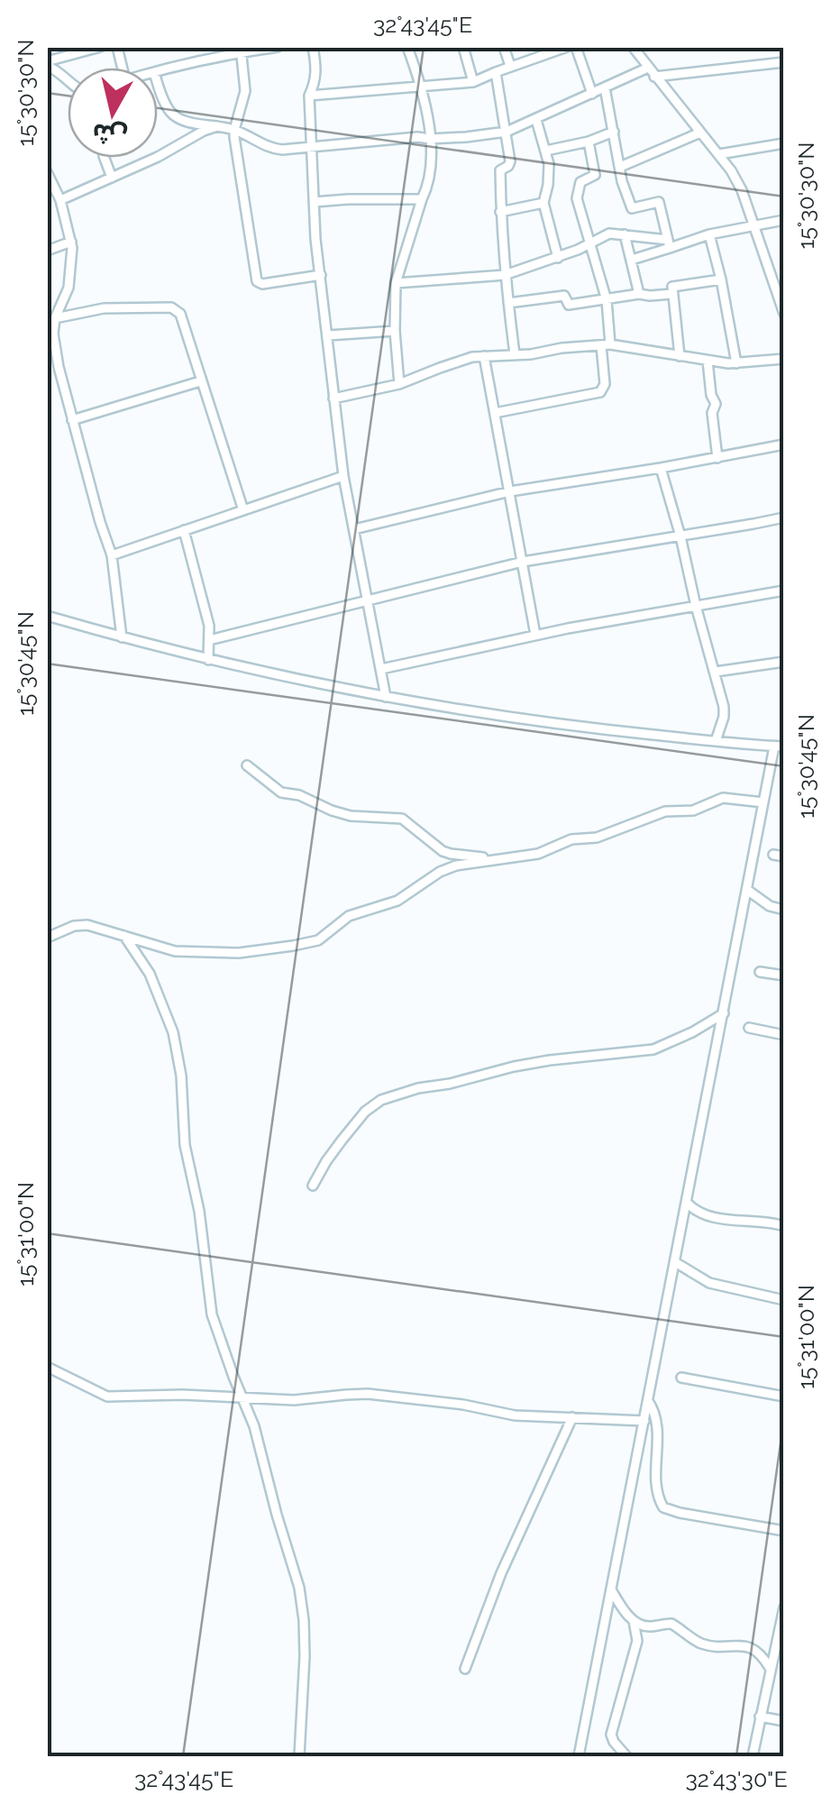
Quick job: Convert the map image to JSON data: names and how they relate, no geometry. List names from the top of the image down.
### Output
{
  "north": "bottom",
  "coordinates": [
    "32°43'45\"E",
    "15°30'30\"N",
    "15°30'45\"N",
    "15°31'00\"N",
    "32°43'30\"E"
  ]
}
